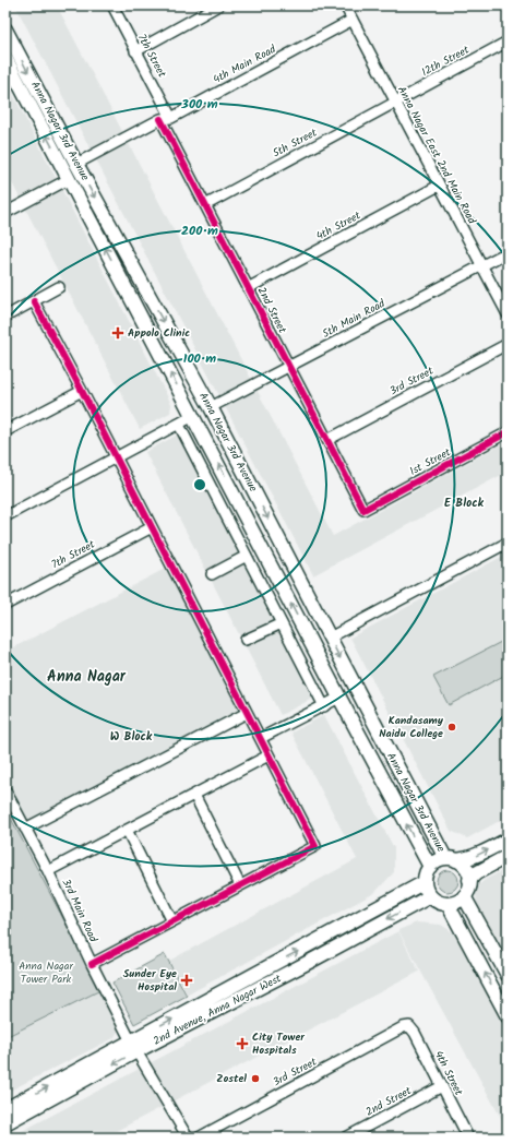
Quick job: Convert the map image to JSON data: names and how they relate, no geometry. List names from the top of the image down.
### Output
{
  "streets": {
    "main road": ["Anna Nagar 3rd Avenue", "2nd Avenue, Anna Nagar West"],
    "street": [
      "7th Street",
      "12th Street",
      "4th Main Road",
      "5th Street",
      "Anna Nagar East 2nd Main Road",
      "4th Street",
      "2nd Street",
      "5th Main Road",
      "3rd Street",
      "1st Street",
      "3rd Main Road"
    ]
  },
  "crossings": [
    ["7th Street", "4th Main Road"],
    ["12th Street", "5th Street"],
    ["12th Street", "Anna Nagar East 2nd Main Road"],
    ["4th Main Road", "Anna Nagar 3rd Avenue"],
    ["4th Main Road", "Anna Nagar East 2nd Main Road"],
    ["4th Main Road", "2nd Street"],
    ["Anna Nagar 3rd Avenue", "5th Main Road"],
    ["Anna Nagar 3rd Avenue", "2nd Avenue, Anna Nagar West"],
    ["5th Street", "Anna Nagar East 2nd Main Road"],
    ["5th Street", "2nd Street"],
    ["Anna Nagar East 2nd Main Road", "4th Street"],
    ["Anna Nagar East 2nd Main Road", "5th Main Road"],
    ["4th Street", "2nd Street"],
    ["4th Street", "3rd Street"],
    ["2nd Street", "5th Main Road"],
    ["2nd Street", "3rd Street"],
    ["2nd Street", "1st Street"],
    ["3rd Main Road", "2nd Avenue, Anna Nagar West"]
  ],
  "districts": ["E Block", "Anna Nagar", "W Block"],
  "parks": ["Anna Nagar Tower Park"],
  "places": {
    "health": ["Appolo Clinic", "Sunder Eye Hospital", "City Tower Hospitals"],
    "other": ["Kandasamy Naidu College", "Zostel"]
  },
  "rings": ["300 m", "200 m", "100 m"]
}
